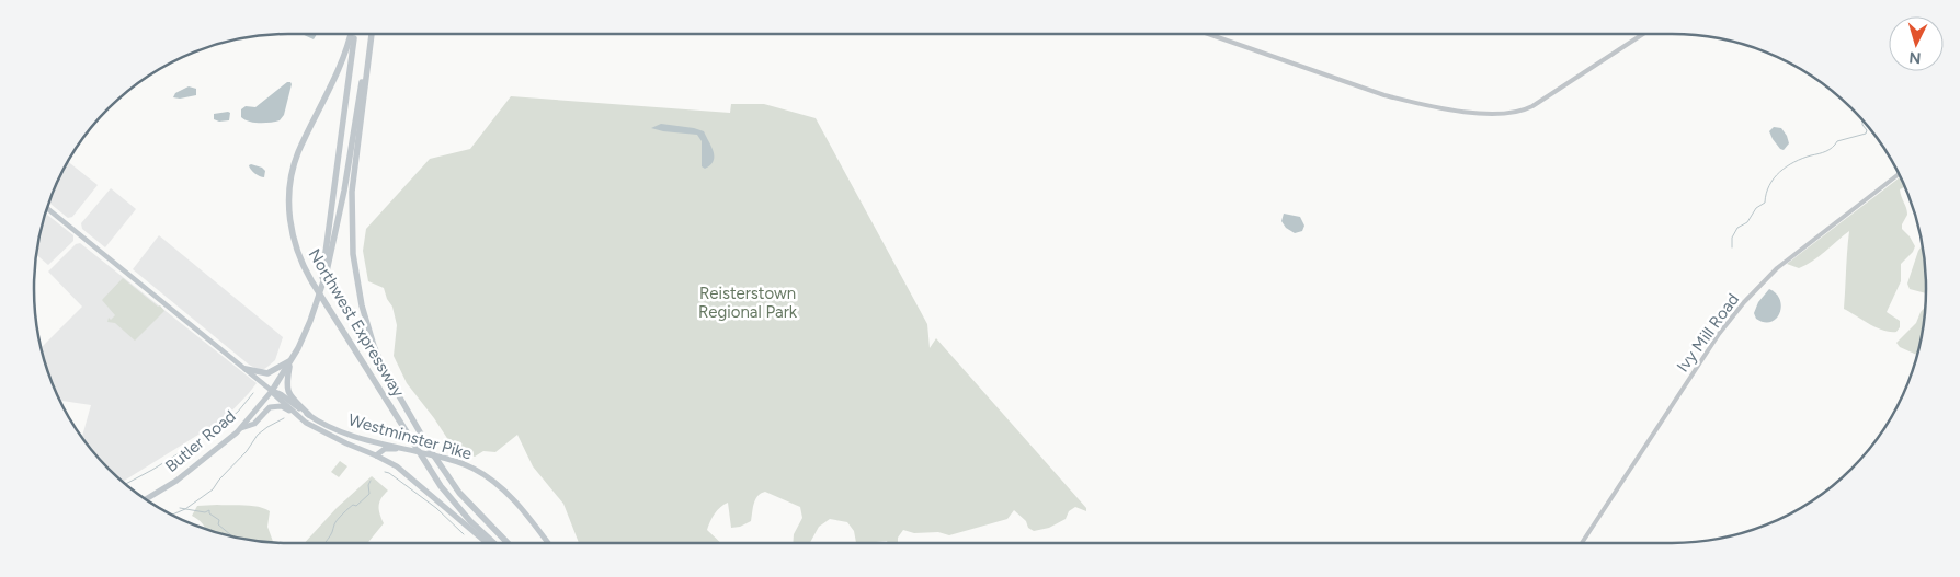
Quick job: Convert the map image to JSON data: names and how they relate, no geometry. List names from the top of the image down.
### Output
{
  "streets": {
    "highway": ["Northwest Expressway", "Westminster Pike", "Butler Road"],
    "street": ["Ivy Mill Road"]
  },
  "crossings": [
    ["Westminster Pike", "Butler Road"]
  ],
  "parks": ["Reisterstown Regional Park"],
  "north": "bottom"
}
